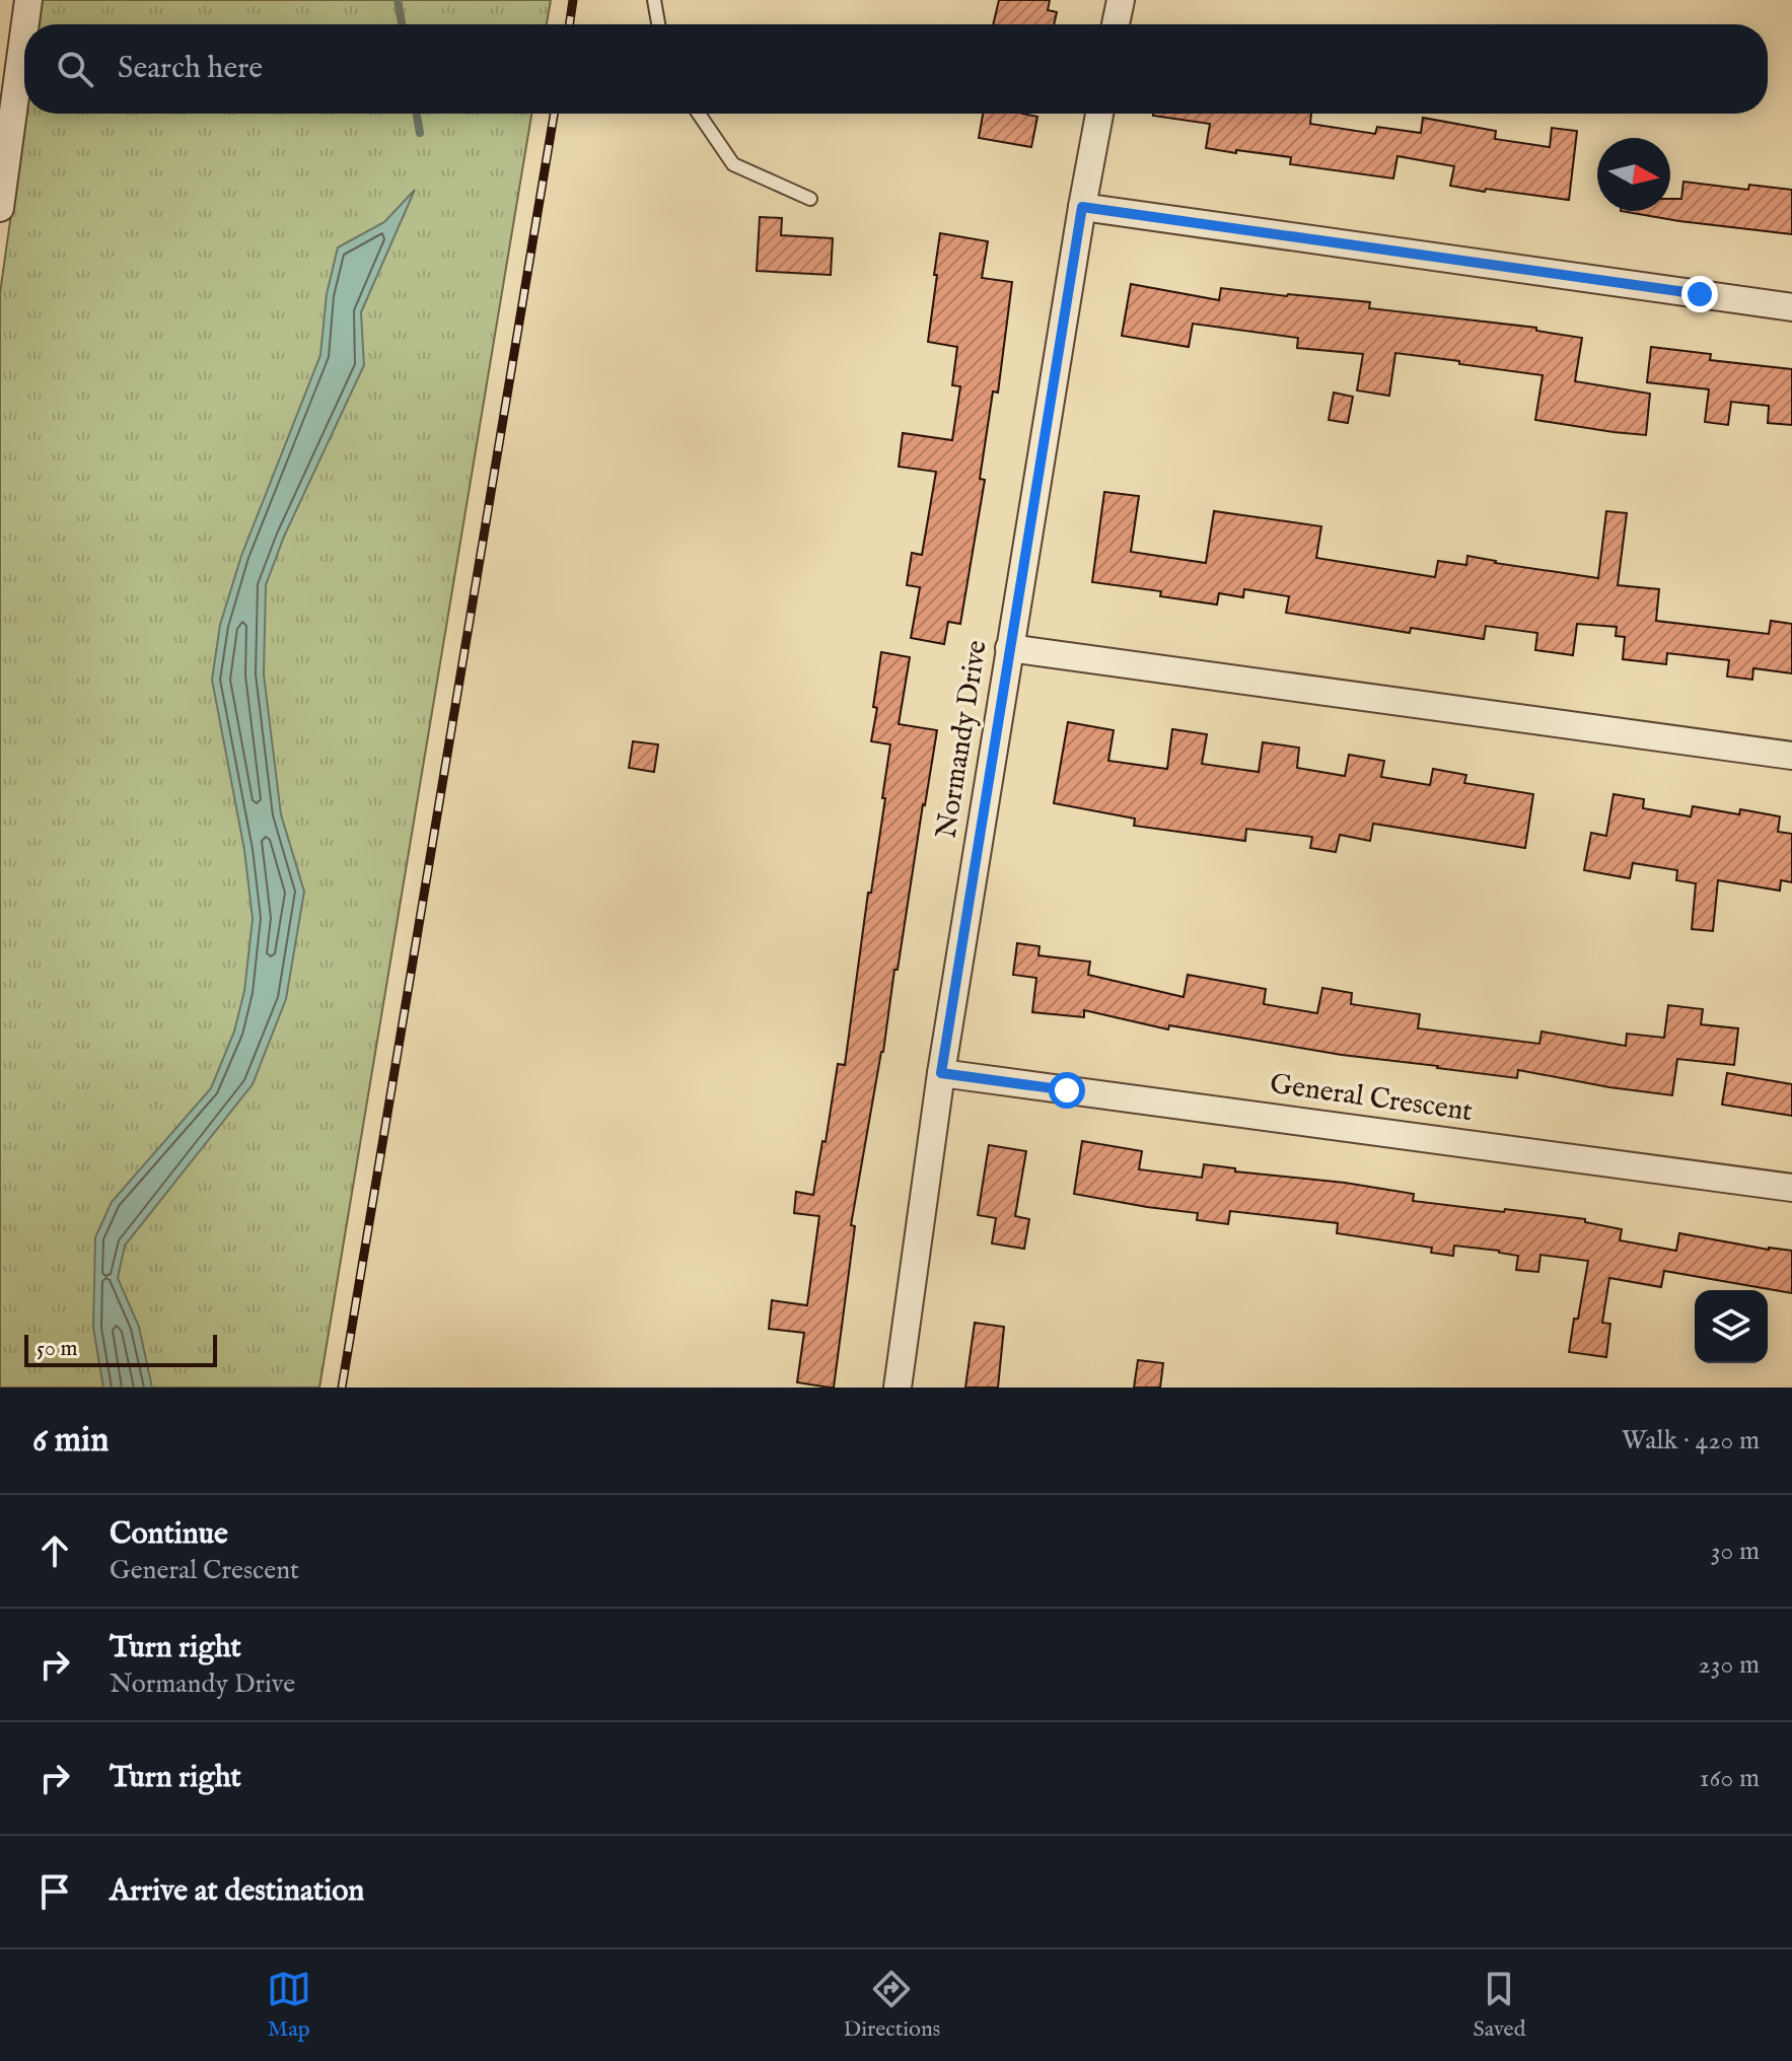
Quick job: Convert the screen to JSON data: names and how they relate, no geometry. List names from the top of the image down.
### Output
{
  "streets": {
    "street": ["Normandy Drive", "General Crescent"]
  },
  "crossings": [
    ["Normandy Drive", "General Crescent"]
  ],
  "scale_bar": "50 m",
  "north": "right",
  "page": {
    "search": "Search here",
    "scale": "50 m",
    "heading": ["6 min", "Walk · 420 m"],
    "list": [
      ["Continue", "General Crescent", "30 m"],
      ["Turn right", "Normandy Drive", "230 m"],
      ["Turn right", "160 m"],
      "Arrive at destination"
    ],
    "nav": ["Map", "Directions", "Saved"]
  }
}
